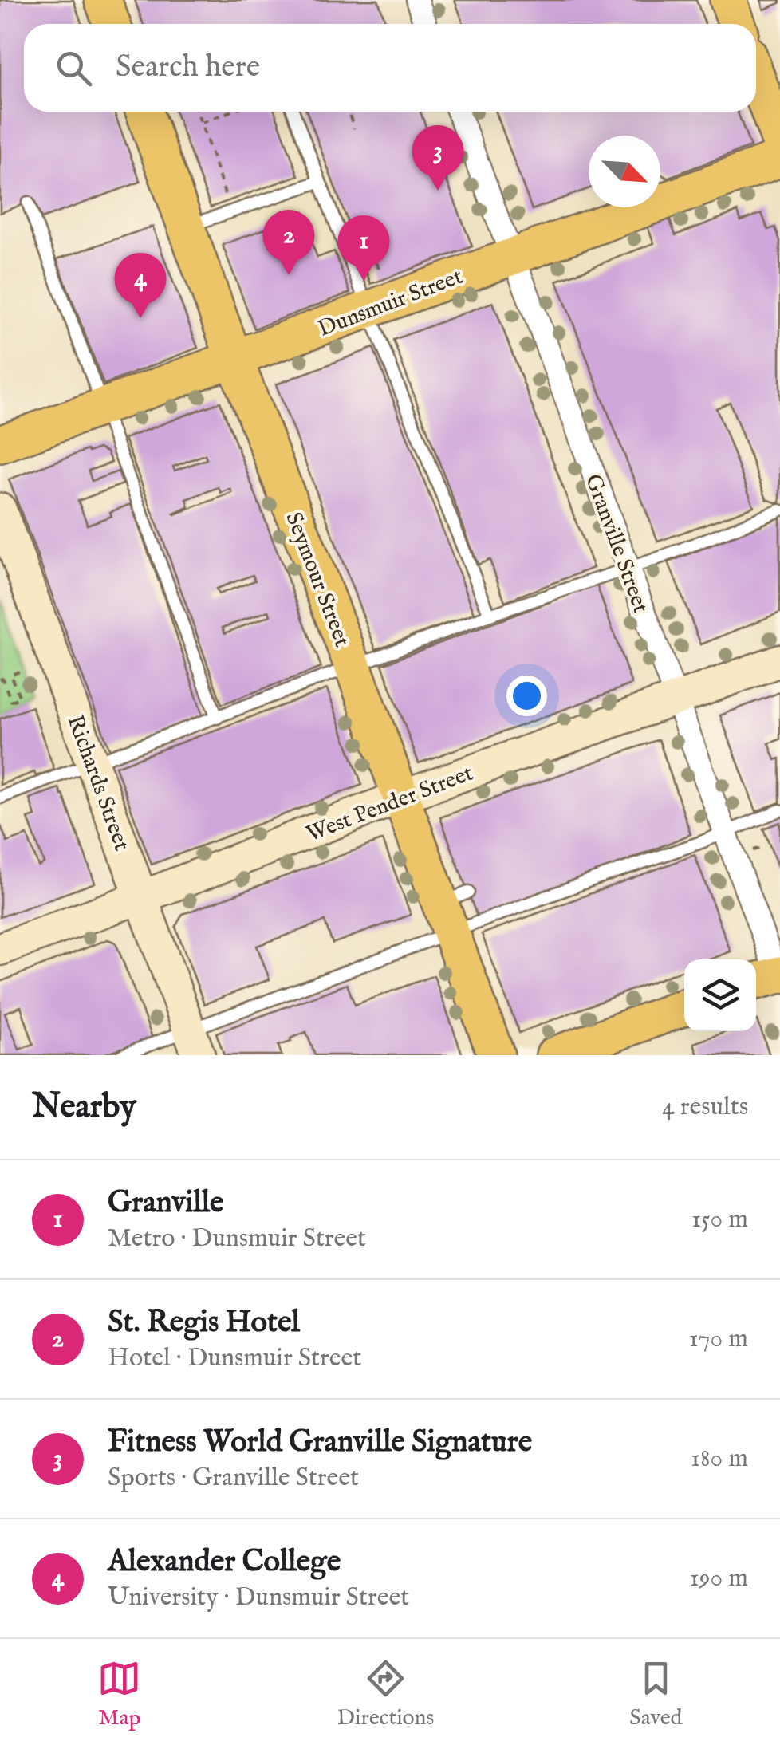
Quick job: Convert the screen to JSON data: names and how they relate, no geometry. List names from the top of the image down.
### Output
{
  "streets": {
    "main road": [
      "Dunsmuir Street",
      "Seymour Street",
      "Richards Street",
      "West Pender Street"
    ],
    "street": ["Granville Street"]
  },
  "crossings": [
    ["Dunsmuir Street", "Granville Street"],
    ["Dunsmuir Street", "Seymour Street"],
    ["Granville Street", "West Pender Street"],
    ["Seymour Street", "West Pender Street"],
    ["Richards Street", "West Pender Street"]
  ],
  "north": "bottom right",
  "page": {
    "search": "Search here",
    "pins": [
      "3",
      "2",
      "1",
      "4"
    ],
    "heading": ["Nearby", "4 results"],
    "list": [
      {
        "mark": "1",
        "name": "Granville",
        "note": "Metro · Dunsmuir Street",
        "value": "150 m"
      },
      {
        "mark": "2",
        "name": "St. Regis Hotel",
        "note": "Hotel · Dunsmuir Street",
        "value": "170 m"
      },
      {
        "mark": "3",
        "name": "Fitness World Granville Signature",
        "note": "Sports · Granville Street",
        "value": "180 m"
      },
      {
        "mark": "4",
        "name": "Alexander College",
        "note": "University · Dunsmuir Street",
        "value": "190 m"
      }
    ],
    "nav": ["Map", "Directions", "Saved"]
  }
}
